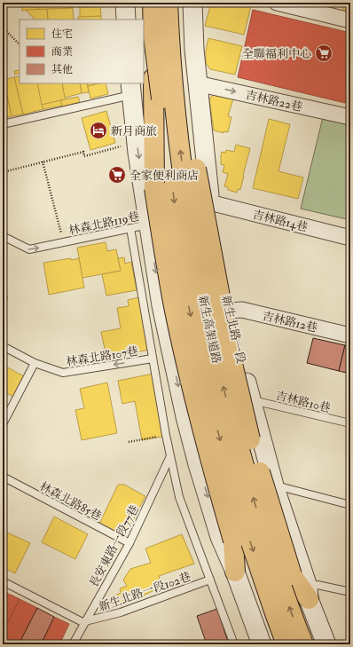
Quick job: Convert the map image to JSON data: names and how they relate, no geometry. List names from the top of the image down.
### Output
{
  "streets": {
    "highway": ["新生高架道路"],
    "street": [
      "吉林路22巷",
      "吉林路14巷",
      "吉林路12巷",
      "新生北路一段"
    ],
    "lane": [
      "林森北路119巷",
      "林森北路107巷",
      "吉林路10巷",
      "林森北路85巷",
      "長安東路一段77巷",
      "新生北路一段102巷"
    ]
  },
  "crossings": [
    ["吉林路22巷", "新生北路一段"],
    ["吉林路14巷", "新生北路一段"],
    ["吉林路12巷", "新生北路一段"],
    ["新生北路一段", "吉林路10巷"],
    ["林森北路85巷", "長安東路一段77巷"],
    ["長安東路一段77巷", "新生北路一段102巷"]
  ],
  "one_way": ["林森北路107巷"],
  "places": {
    "supermarket": ["全聯福利中心", "全家便利商店"],
    "hotel": ["新月商旅"]
  },
  "legend": ["住宅", "商業", "其他"]
}
